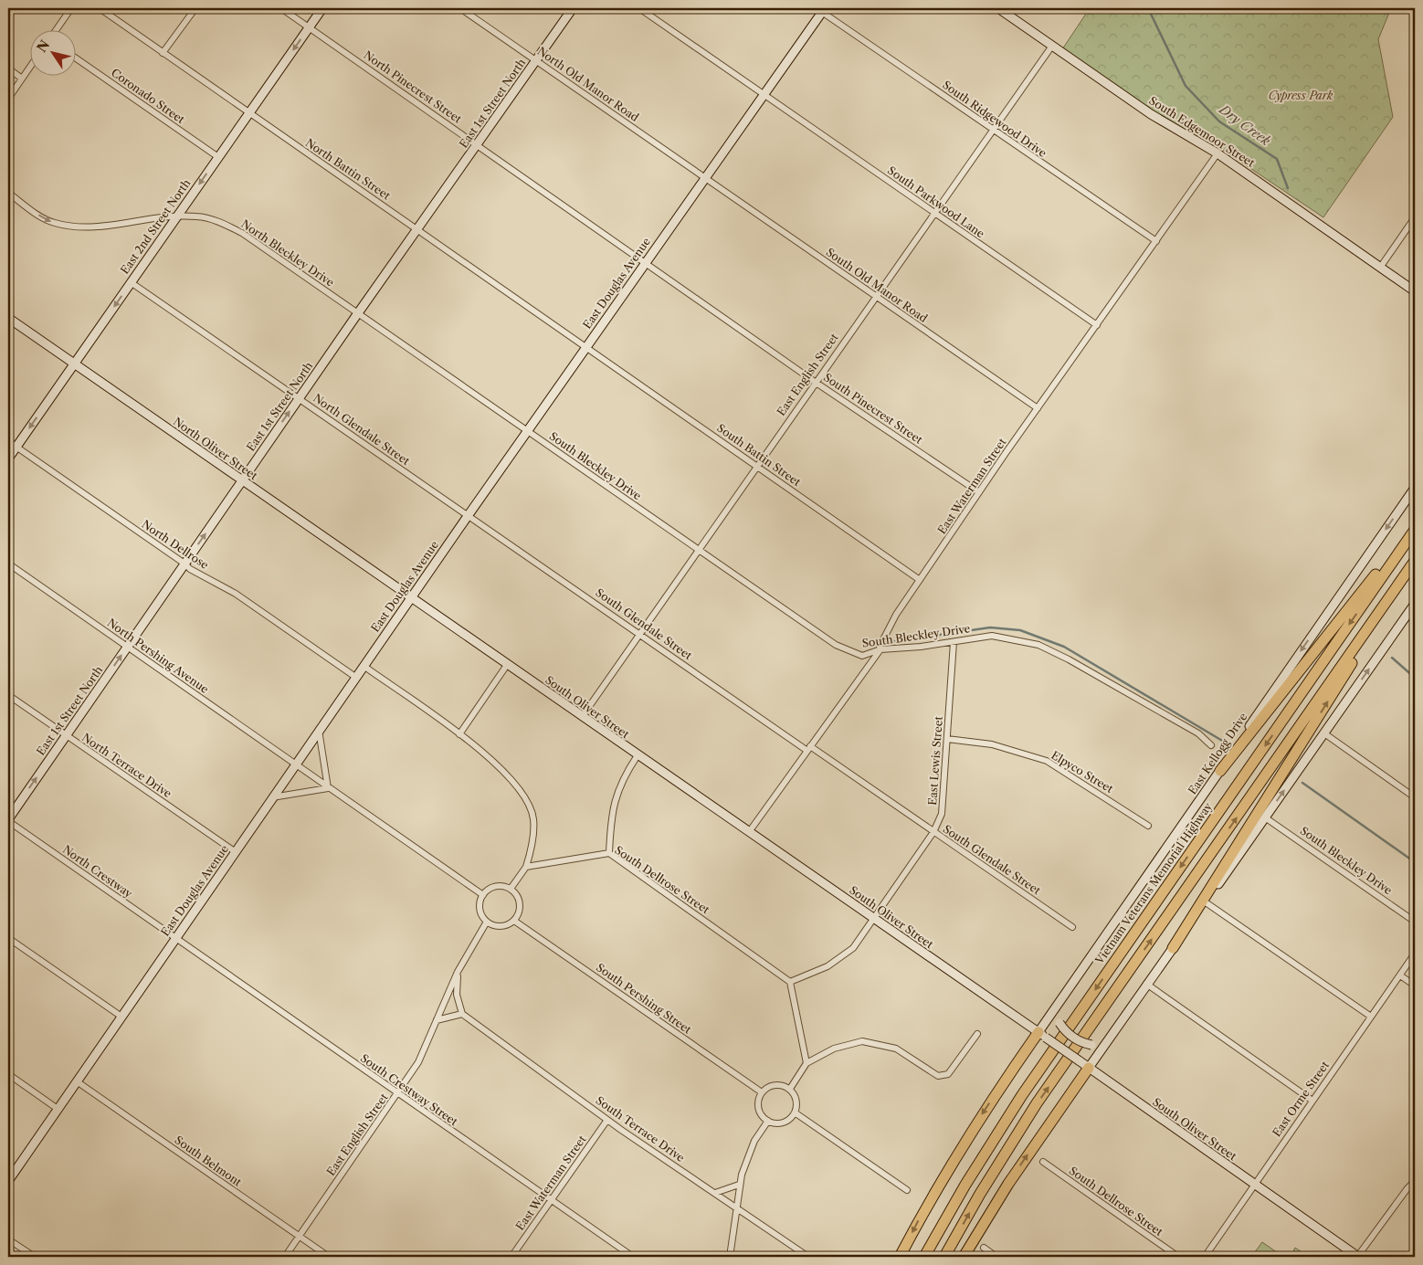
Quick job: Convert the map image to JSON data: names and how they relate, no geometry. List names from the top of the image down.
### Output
{
  "streets": {
    "highway": ["Vietnam Veterans Memorial Highway"],
    "main road": [
      "East 1st Street North",
      "South Edgemoor Street",
      "East 2nd Street North",
      "East Douglas Avenue",
      "North Oliver Street",
      "South Oliver Street",
      "East Kellogg Drive"
    ],
    "street": [
      "North Old Manor Road",
      "North Pinecrest Street",
      "Coronado Street",
      "South Ridgewood Drive",
      "North Battin Street",
      "South Parkwood Lane",
      "North Bleckley Drive",
      "South Old Manor Road",
      "East English Street",
      "South Pinecrest Street",
      "North Glendale Street",
      "South Battin Street",
      "South Bleckley Drive",
      "East Waterman Street",
      "North Dellrose",
      "South Glendale Street",
      "North Pershing Avenue",
      "East Lewis Street",
      "North Terrace Drive",
      "Elpyco Street",
      "North Crestway",
      "South Dellrose Street",
      "South Pershing Street",
      "South Crestway Street",
      "East Orme Street",
      "South Terrace Drive",
      "South Belmont"
    ]
  },
  "crossings": [
    ["North Old Manor Road", "East 1st Street North"],
    ["North Old Manor Road", "East Douglas Avenue"],
    ["North Old Manor Road", "South Old Manor Road"],
    ["North Pinecrest Street", "East 1st Street North"],
    ["North Pinecrest Street", "East 2nd Street North"],
    ["North Pinecrest Street", "East Douglas Avenue"],
    ["North Pinecrest Street", "South Pinecrest Street"],
    ["Coronado Street", "East 2nd Street North"],
    ["East 1st Street North", "North Battin Street"],
    ["East 1st Street North", "North Bleckley Drive"],
    ["East 1st Street North", "North Glendale Street"],
    ["East 1st Street North", "North Oliver Street"],
    ["East 1st Street North", "North Dellrose"],
    ["East 1st Street North", "North Pershing Avenue"],
    ["East 1st Street North", "North Terrace Drive"],
    ["East 1st Street North", "North Crestway"],
    ["South Ridgewood Drive", "East Douglas Avenue"],
    ["South Ridgewood Drive", "East English Street"],
    ["South Ridgewood Drive", "East Waterman Street"],
    ["South Edgemoor Street", "East English Street"],
    ["South Edgemoor Street", "East Waterman Street"],
    ["North Battin Street", "East 2nd Street North"],
    ["North Battin Street", "East Douglas Avenue"],
    ["North Battin Street", "South Battin Street"],
    ["South Parkwood Lane", "East Douglas Avenue"],
    ["South Parkwood Lane", "East English Street"],
    ["South Parkwood Lane", "East Waterman Street"],
    ["East 2nd Street North", "North Bleckley Drive"],
    ["East 2nd Street North", "North Glendale Street"],
    ["East 2nd Street North", "North Oliver Street"],
    ["East 2nd Street North", "North Dellrose"],
    ["North Bleckley Drive", "East Douglas Avenue"],
    ["North Bleckley Drive", "South Bleckley Drive"],
    ["East Douglas Avenue", "South Old Manor Road"],
    ["East Douglas Avenue", "South Pinecrest Street"],
    ["East Douglas Avenue", "North Glendale Street"],
    ["East Douglas Avenue", "North Oliver Street"],
    ["East Douglas Avenue", "South Battin Street"],
    ["East Douglas Avenue", "South Bleckley Drive"],
    ["East Douglas Avenue", "North Dellrose"],
    ["East Douglas Avenue", "South Glendale Street"],
    ["East Douglas Avenue", "North Pershing Avenue"],
    ["East Douglas Avenue", "South Oliver Street"],
    ["East Douglas Avenue", "North Terrace Drive"],
    ["East Douglas Avenue", "North Crestway"],
    ["East Douglas Avenue", "South Crestway Street"],
    ["East Douglas Avenue", "South Belmont"],
    ["South Old Manor Road", "East English Street"],
    ["South Old Manor Road", "East Waterman Street"],
    ["East English Street", "South Pinecrest Street"],
    ["East English Street", "South Battin Street"],
    ["East English Street", "South Bleckley Drive"],
    ["East English Street", "South Glendale Street"],
    ["East English Street", "South Oliver Street"],
    ["East English Street", "South Pershing Street"],
    ["East English Street", "South Crestway Street"],
    ["East English Street", "South Belmont"],
    ["South Pinecrest Street", "East Waterman Street"],
    ["North Glendale Street", "South Glendale Street"],
    ["North Oliver Street", "South Oliver Street"],
    ["South Battin Street", "East Waterman Street"],
    ["South Bleckley Drive", "East Waterman Street"],
    ["South Bleckley Drive", "East Lewis Street"],
    ["East Waterman Street", "South Glendale Street"],
    ["East Waterman Street", "South Oliver Street"],
    ["East Waterman Street", "South Crestway Street"],
    ["East Waterman Street", "South Terrace Drive"],
    ["South Glendale Street", "East Lewis Street"],
    ["South Oliver Street", "East Kellogg Drive"],
    ["South Oliver Street", "East Lewis Street"],
    ["South Oliver Street", "East Orme Street"],
    ["East Lewis Street", "Elpyco Street"],
    ["East Lewis Street", "South Dellrose Street"],
    ["North Crestway", "South Crestway Street"]
  ],
  "one_way": ["East 1st Street North", "East 2nd Street North"],
  "water": ["Dry Creek"],
  "parks": ["Cypress Park"],
  "north": "top left"
}
